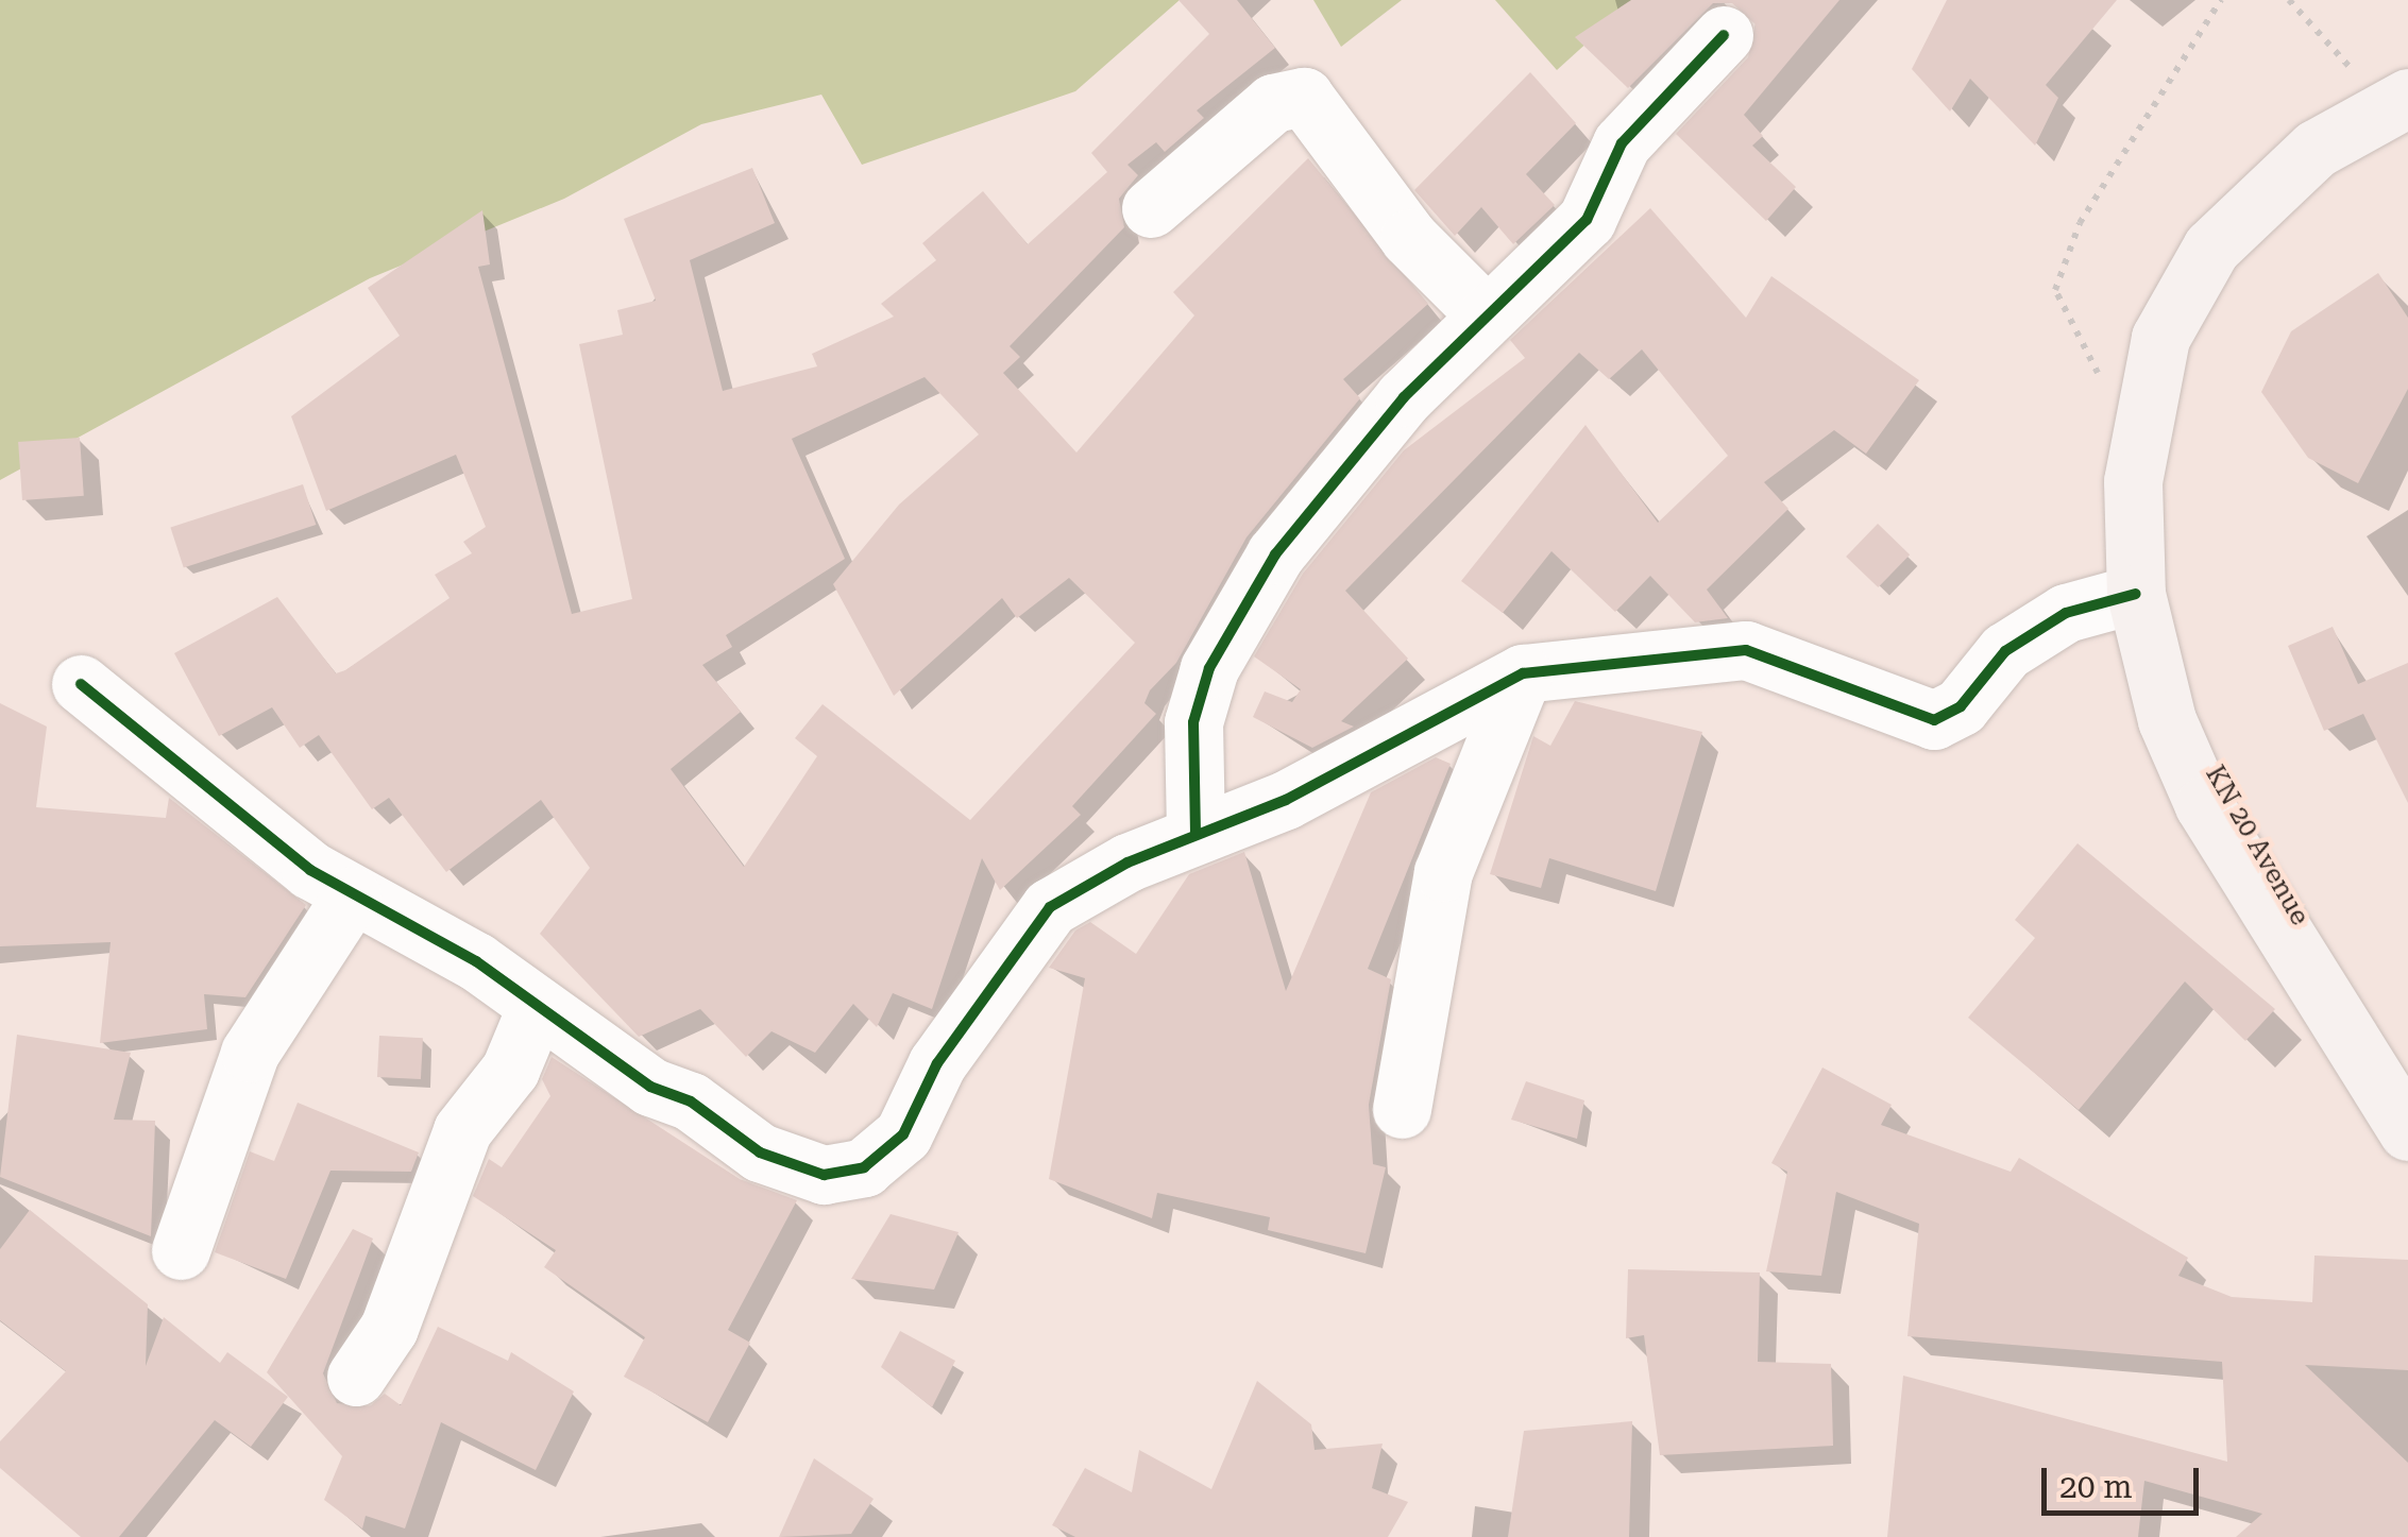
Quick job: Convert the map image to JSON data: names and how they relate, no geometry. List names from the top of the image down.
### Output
{
  "streets": {
    "main road": ["KN 20 Avenue"]
  },
  "scale_bar": "20 m"
}
